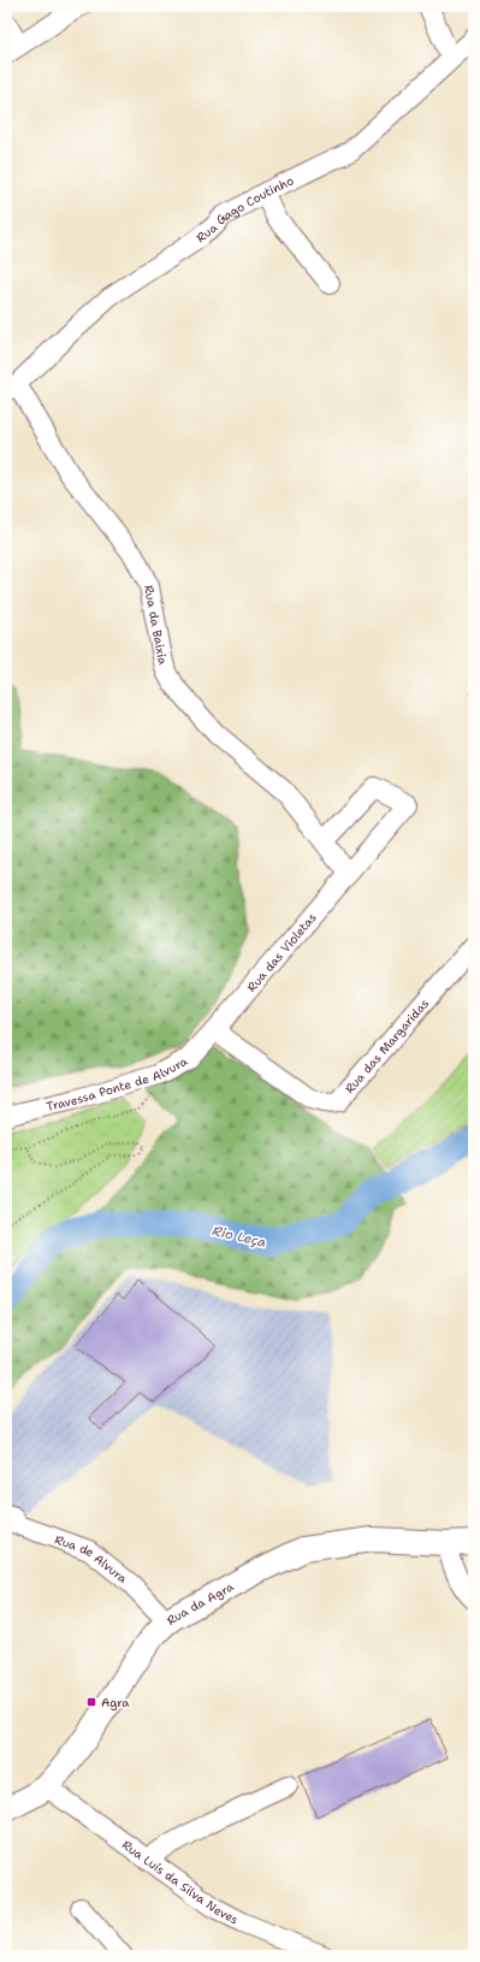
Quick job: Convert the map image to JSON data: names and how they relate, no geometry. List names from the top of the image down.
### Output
{
  "streets": {
    "main road": ["Rua da Agra"],
    "street": [
      "Rua Gago Coutinho",
      "Rua da Baixia",
      "Rua das Violetas",
      "Rua das Margaridas",
      "Travessa Ponte de Alvura",
      "Rua de Alvura",
      "Rua Luís da Silva Neves"
    ]
  },
  "crossings": [
    ["Rua Gago Coutinho", "Rua da Baixia"],
    ["Rua da Baixia", "Rua das Violetas"],
    ["Rua das Violetas", "Rua das Margaridas"],
    ["Rua das Violetas", "Travessa Ponte de Alvura"],
    ["Rua das Margaridas", "Travessa Ponte de Alvura"],
    ["Rua de Alvura", "Rua da Agra"],
    ["Rua da Agra", "Rua Luís da Silva Neves"]
  ],
  "water": ["Rio Leça"],
  "places": {
    "transit": ["Agra"]
  }
}
